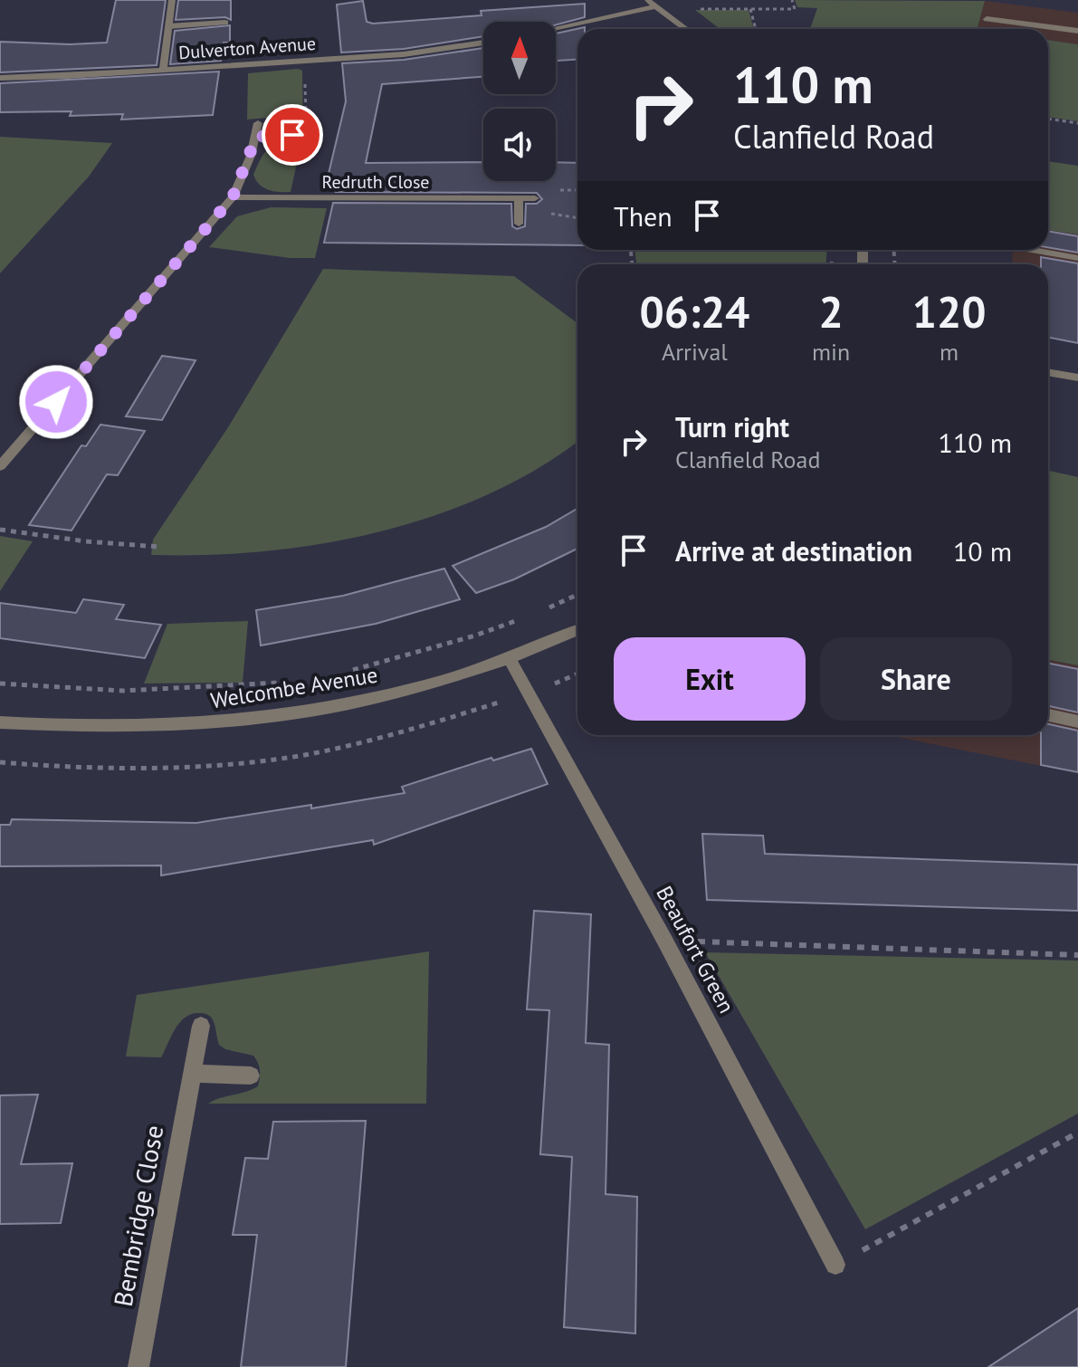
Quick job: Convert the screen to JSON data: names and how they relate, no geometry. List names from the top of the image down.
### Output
{
  "streets": {
    "street": [
      "Dulverton Avenue",
      "Redruth Close",
      "Welcombe Avenue",
      "Beaufort Green",
      "Bembridge Close"
    ]
  },
  "crossings": [
    ["Welcombe Avenue", "Beaufort Green"]
  ],
  "north": "top",
  "page": {
    "turn": ["110 m", "Clanfield Road"],
    "then": "Then",
    "eta": [
      "06:24",
      "Arrival",
      "2",
      "min",
      "120",
      "m"
    ],
    "list": [
      {
        "name": "Turn right",
        "note": "Clanfield Road",
        "value": "110 m"
      },
      {
        "name": "Arrive at destination",
        "value": "10 m"
      }
    ],
    "buttons": ["Exit", "Share"]
  }
}
